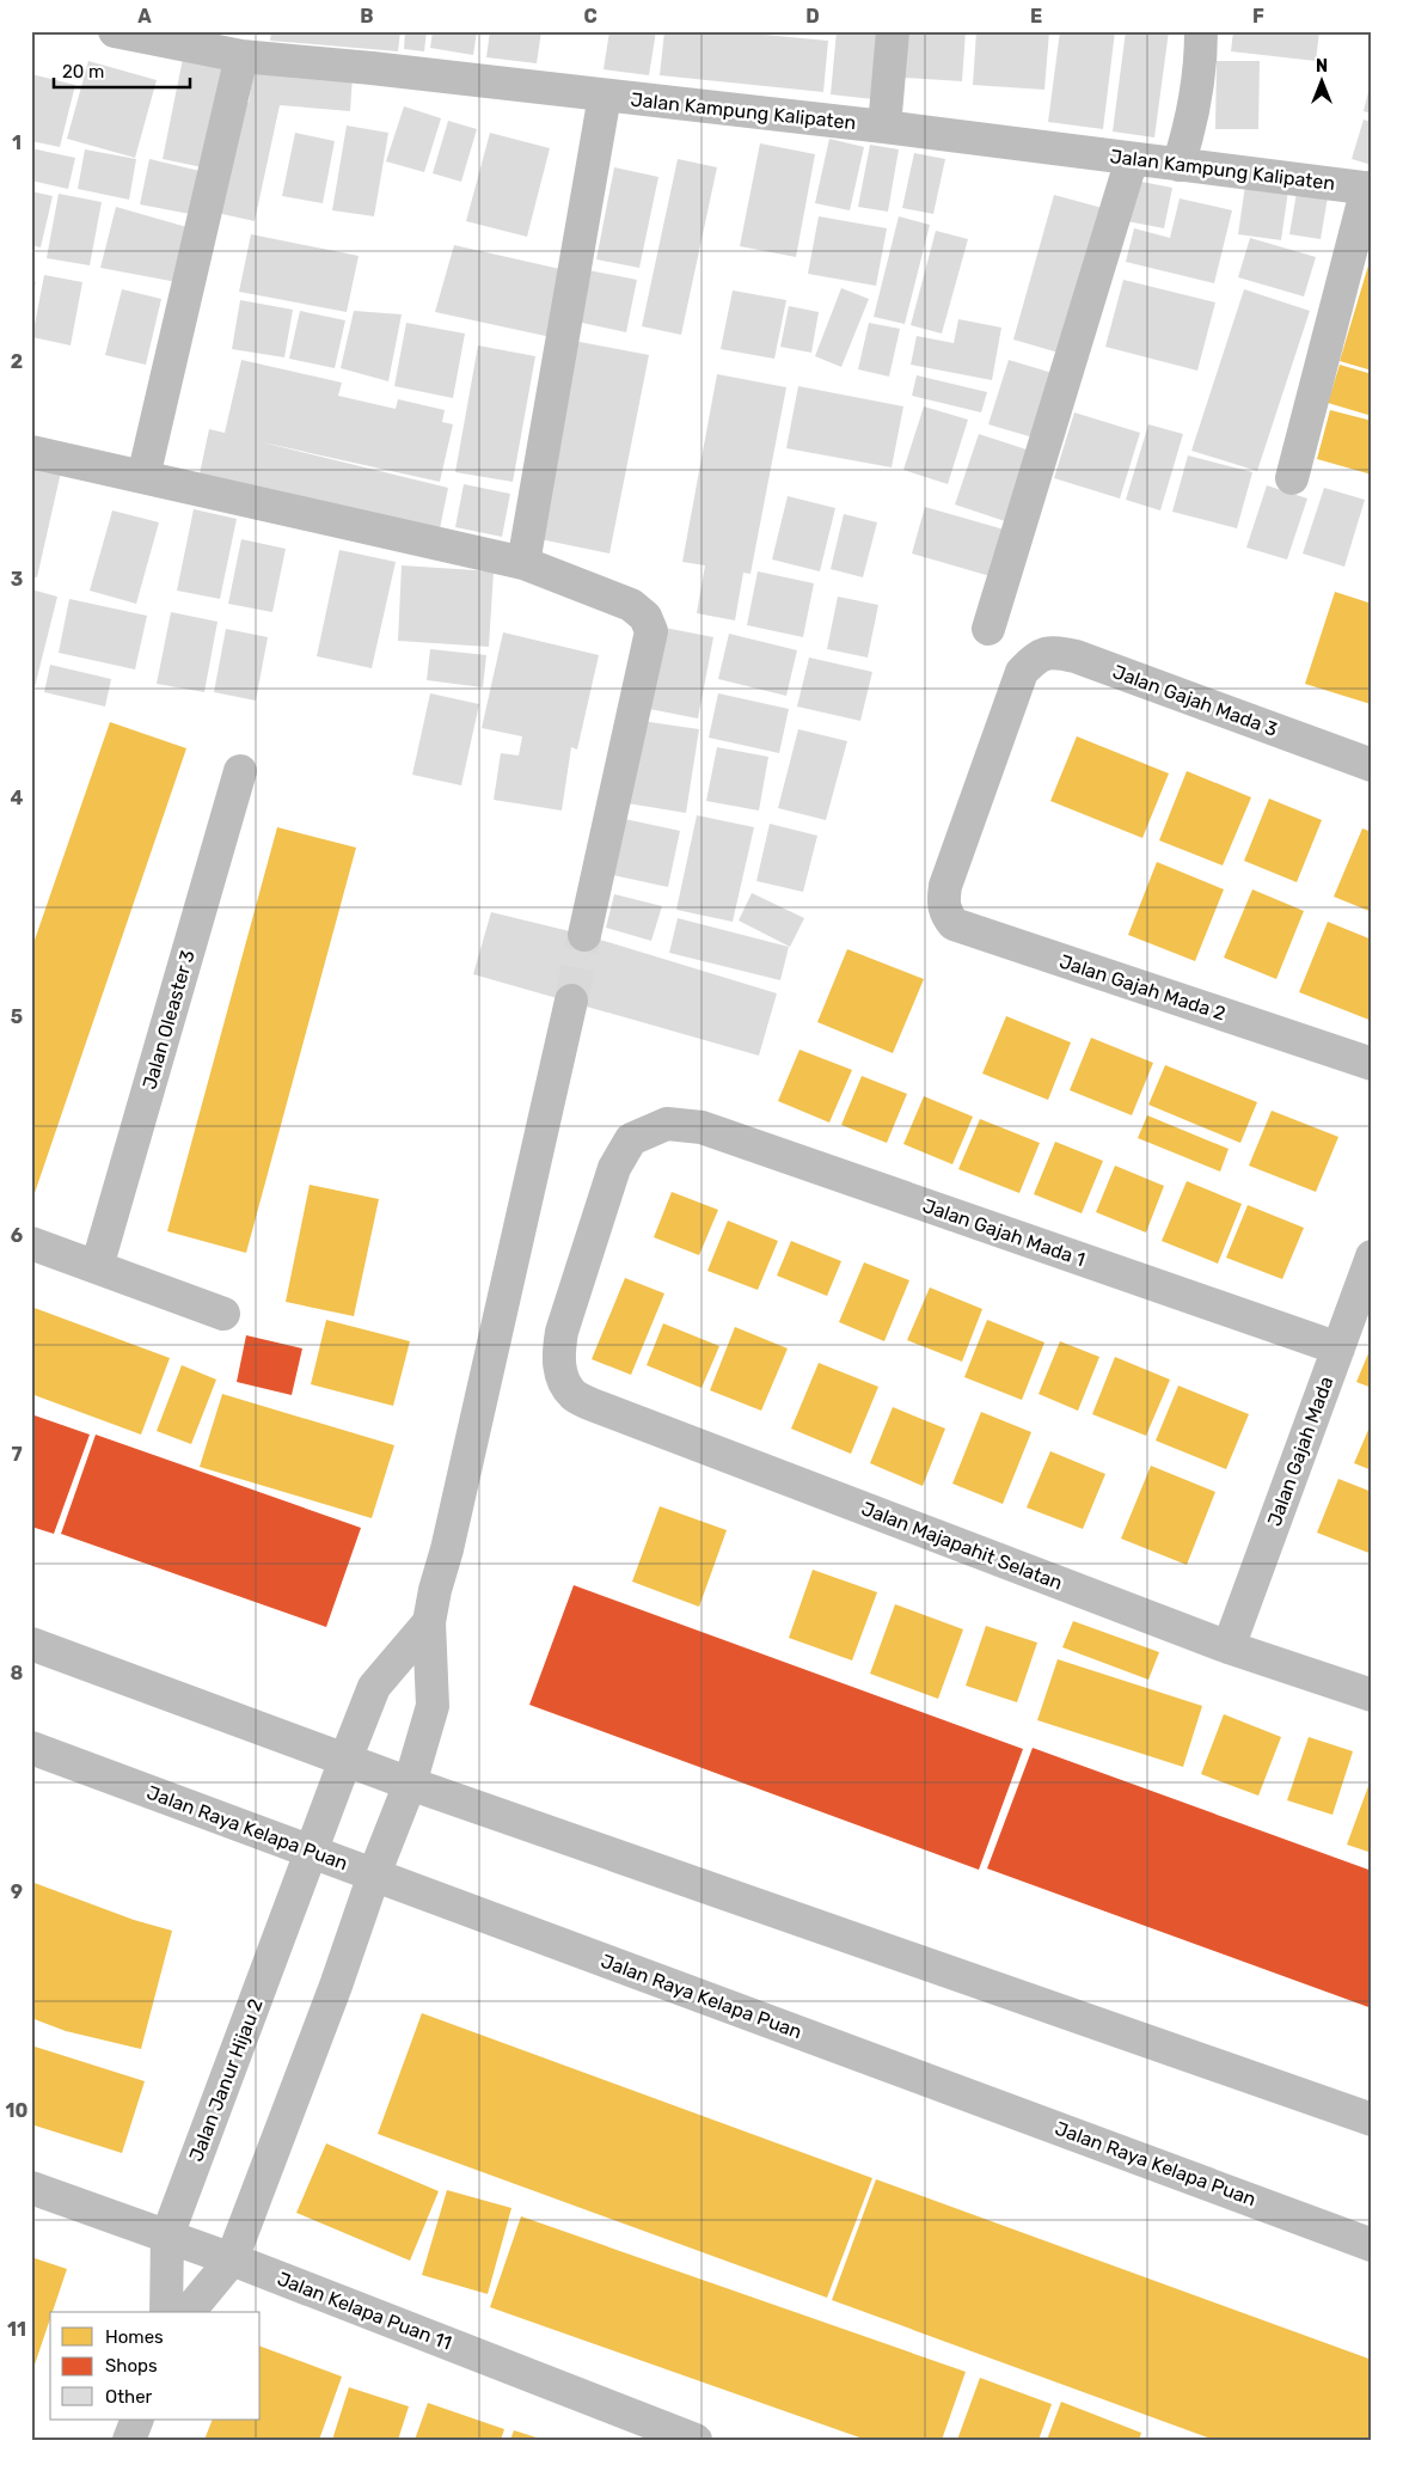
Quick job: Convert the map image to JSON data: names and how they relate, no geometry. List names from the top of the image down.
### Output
{
  "streets": {
    "street": [
      "Jalan Kampung Kalipaten",
      "Jalan Gajah Mada 3",
      "Jalan Gajah Mada 2",
      "Jalan Oleaster 3",
      "Jalan Gajah Mada 1",
      "Jalan Gajah Mada",
      "Jalan Majapahit Selatan",
      "Jalan Raya Kelapa Puan",
      "Jalan Janur Hijau 2",
      "Jalan Kelapa Puan 11"
    ]
  },
  "crossings": [
    ["Jalan Gajah Mada 3", "Jalan Gajah Mada 2"],
    ["Jalan Gajah Mada 1", "Jalan Gajah Mada"],
    ["Jalan Gajah Mada 1", "Jalan Majapahit Selatan"],
    ["Jalan Gajah Mada", "Jalan Majapahit Selatan"],
    ["Jalan Raya Kelapa Puan", "Jalan Janur Hijau 2"],
    ["Jalan Janur Hijau 2", "Jalan Kelapa Puan 11"]
  ],
  "legend": ["Homes", "Shops", "Other"],
  "scale_bar": "20 m",
  "north": "top",
  "grid": {
    "columns": [
      "A",
      "B",
      "C",
      "D",
      "E",
      "F"
    ],
    "rows": [
      "1",
      "2",
      "3",
      "4",
      "5",
      "6",
      "7",
      "8",
      "9",
      "10",
      "11"
    ]
  }
}
